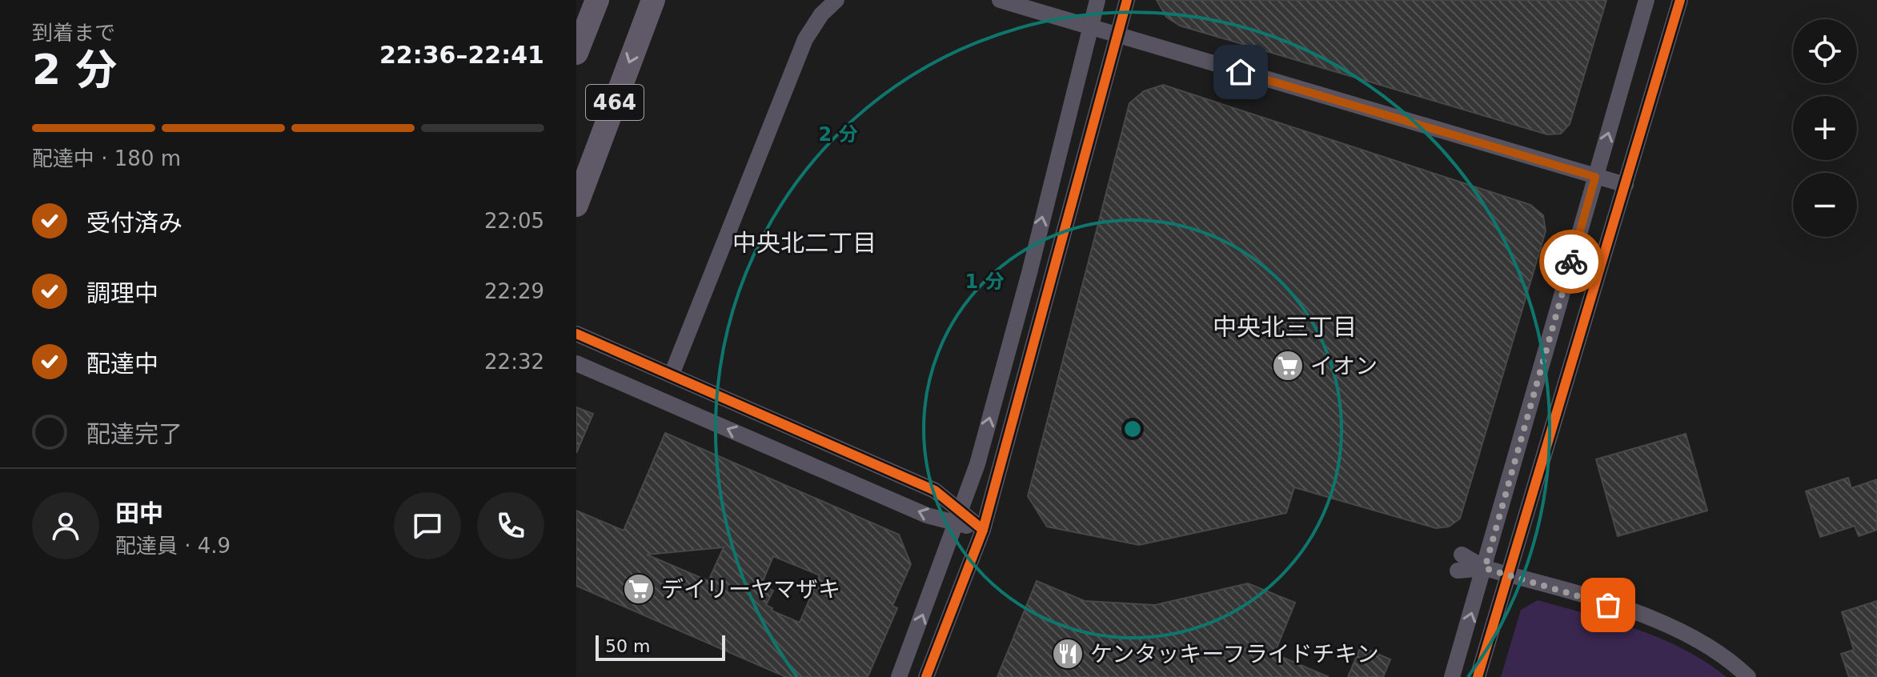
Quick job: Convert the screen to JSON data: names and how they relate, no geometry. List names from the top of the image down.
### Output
{
  "streets": {
    "highway": ["464"]
  },
  "districts": ["中央北二丁目", "中央北三丁目"],
  "places": {
    "supermarket": ["イオン", "デイリーヤマザキ"],
    "restaurant": ["ケンタッキーフライドチキン"]
  },
  "scale_bar": "50 m",
  "page": {
    "heading": ["2 分", "到着まで", "22:36–22:41"],
    "panel": ["田中", "配達員 · 4.9"],
    "map_buttons": ["+", "−"],
    "bar": "配達中 · 180 m",
    "list": [
      ["受付済み", "22:05"],
      ["調理中", "22:29"],
      ["配達中", "22:32"],
      "配達完了"
    ],
    "scale": "50 m"
  },
  "rings": ["2 分", "1 分"]
}
